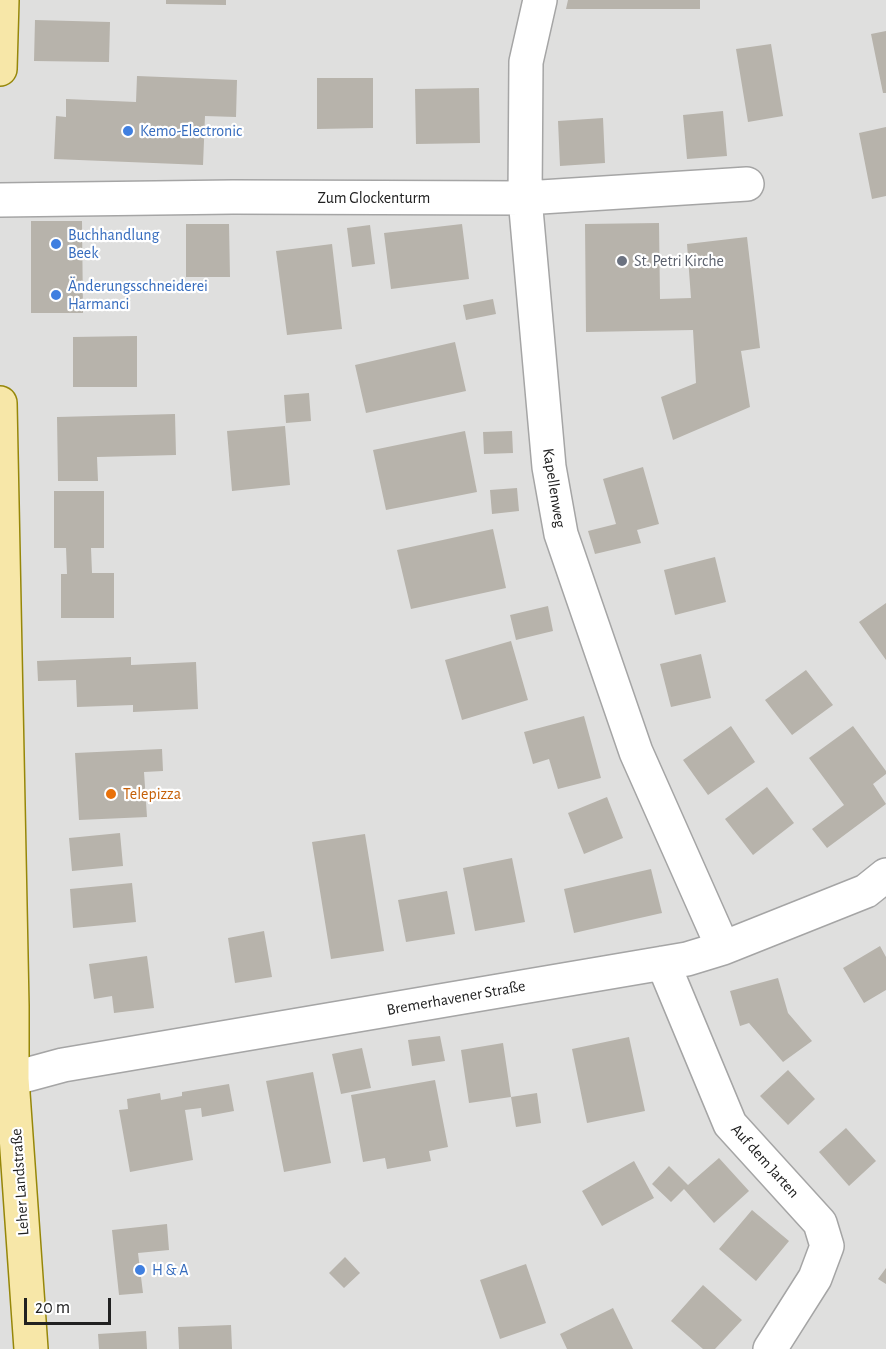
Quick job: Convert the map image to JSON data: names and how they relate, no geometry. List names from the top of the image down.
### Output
{
  "streets": {
    "main road": ["Leher Landstraße"],
    "street": [
      "Zum Glockenturm",
      "Kapellenweg",
      "Bremerhavener Straße",
      "Auf dem Jarten"
    ]
  },
  "crossings": [
    ["Zum Glockenturm", "Kapellenweg"],
    ["Kapellenweg", "Bremerhavener Straße"],
    ["Bremerhavener Straße", "Auf dem Jarten"],
    ["Bremerhavener Straße", "Leher Landstraße"]
  ],
  "places": [
    "Kemo-Electronic",
    "Buchhandlung Beek",
    "St. Petri Kirche",
    "Änderungsschneiderei Harmanci",
    "Telepizza",
    "H & A"
  ],
  "scale_bar": "20 m"
}
